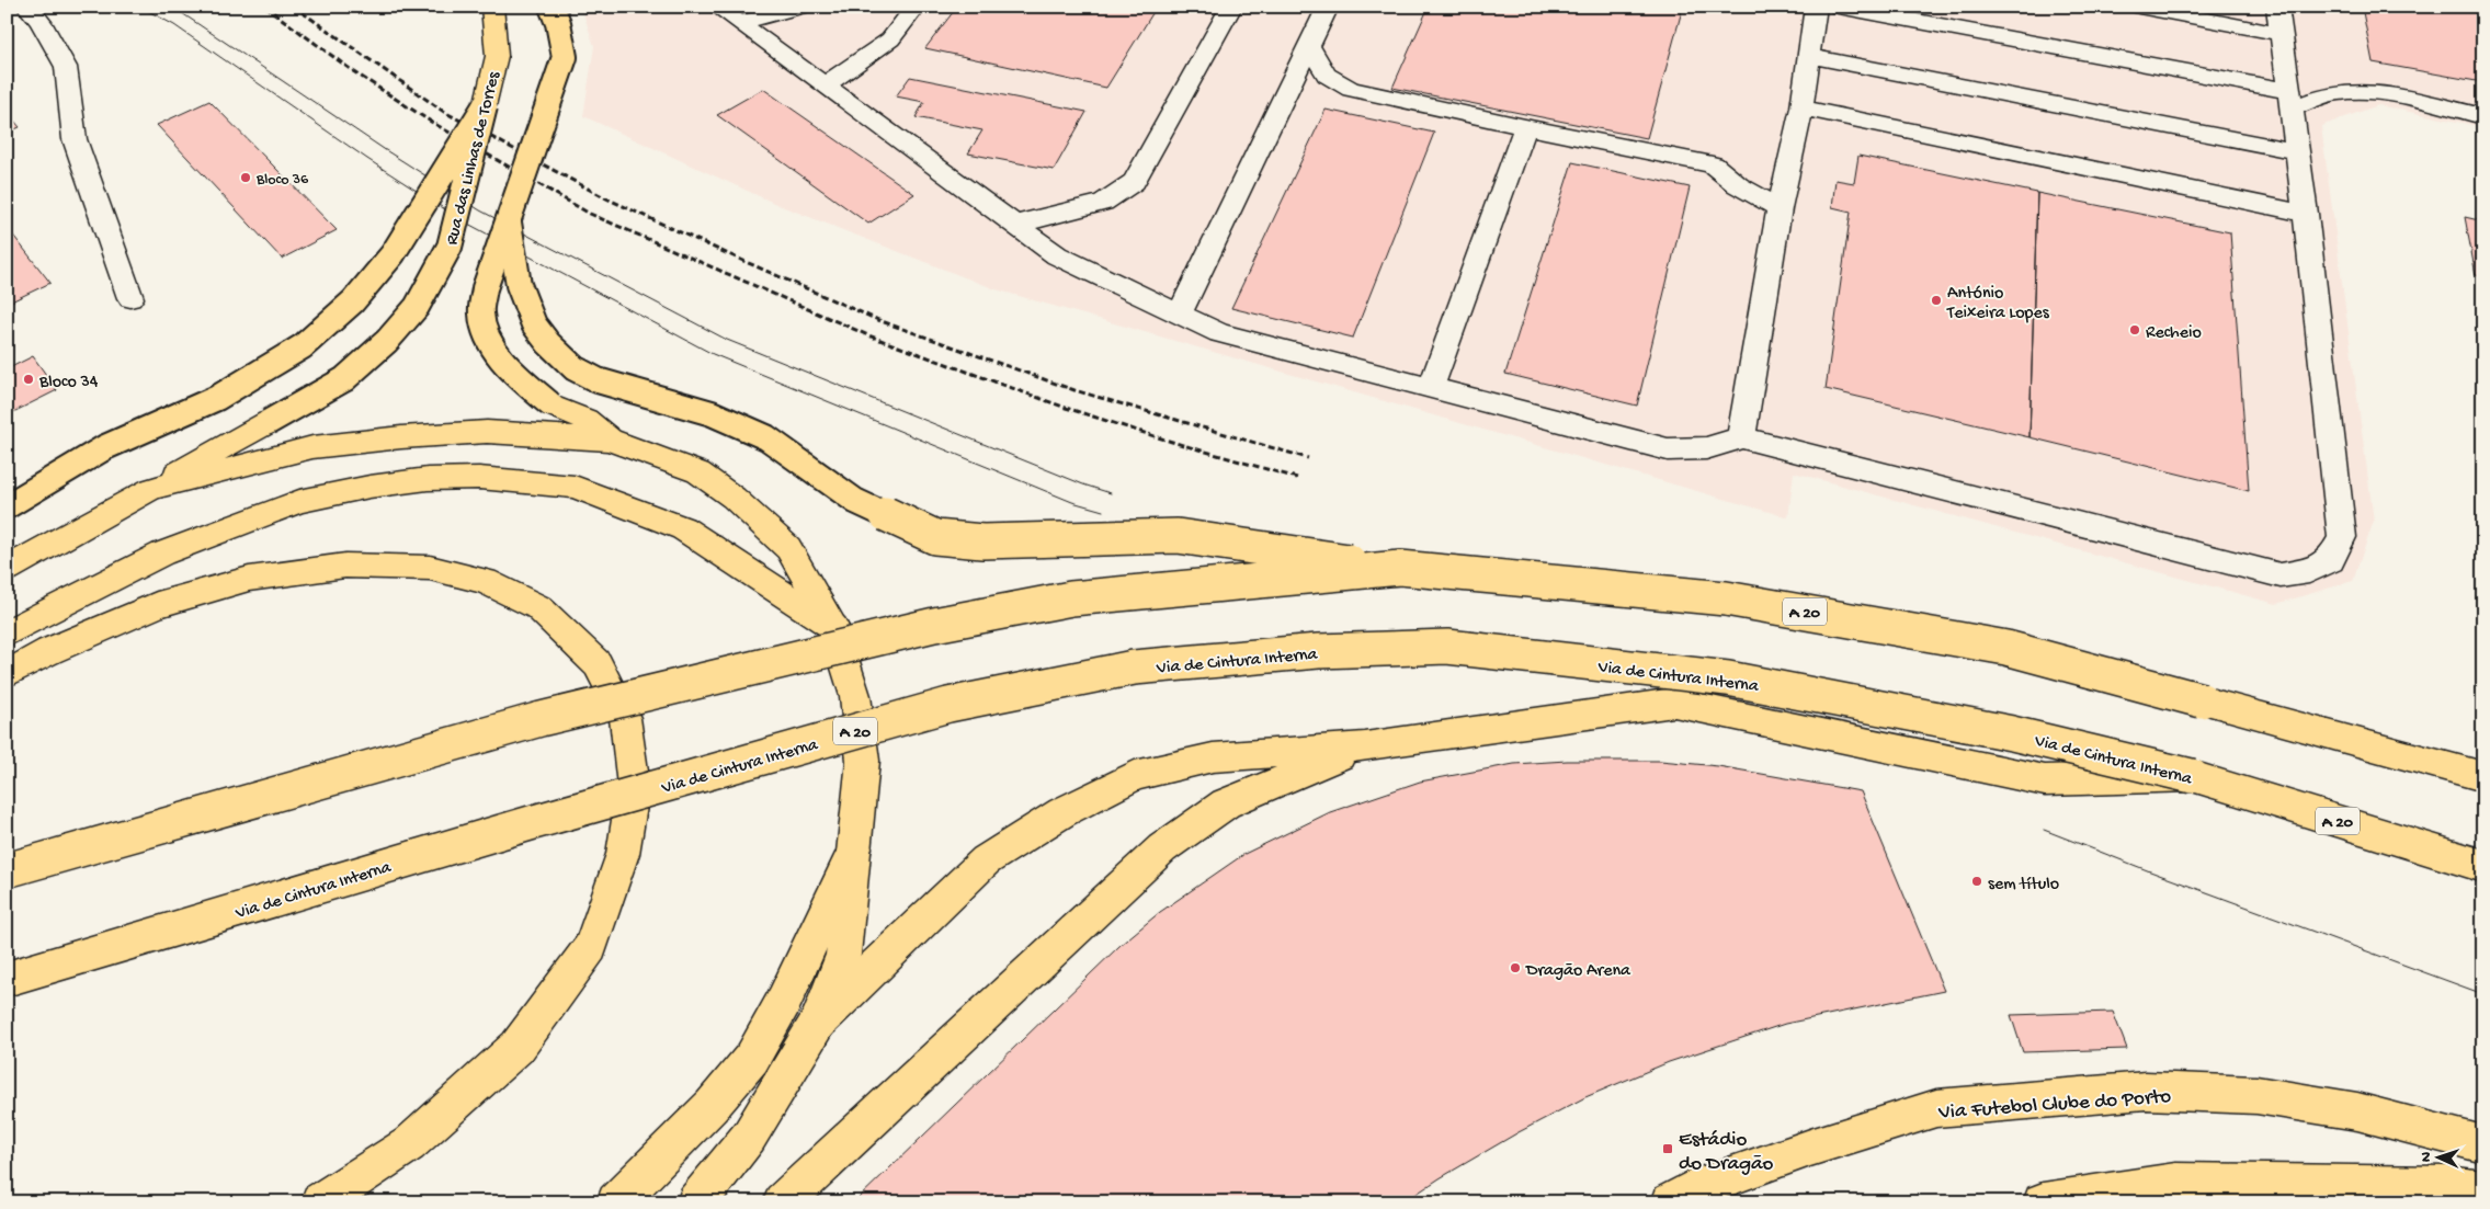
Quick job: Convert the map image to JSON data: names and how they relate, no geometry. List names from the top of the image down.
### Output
{
  "streets": {
    "main road": [
      "Rua das Linhas de Torres",
      "A 20",
      "Via de Cintura Interna",
      "Via Futebol Clube do Porto"
    ]
  },
  "places": {
    "other": [
      "Bloco 36",
      "António Teixeira Lopes",
      "Recheio",
      "Bloco 34",
      "sem título",
      "Dragão Arena"
    ],
    "transit": ["Estádio do Dragão"]
  },
  "north": "left"
}
